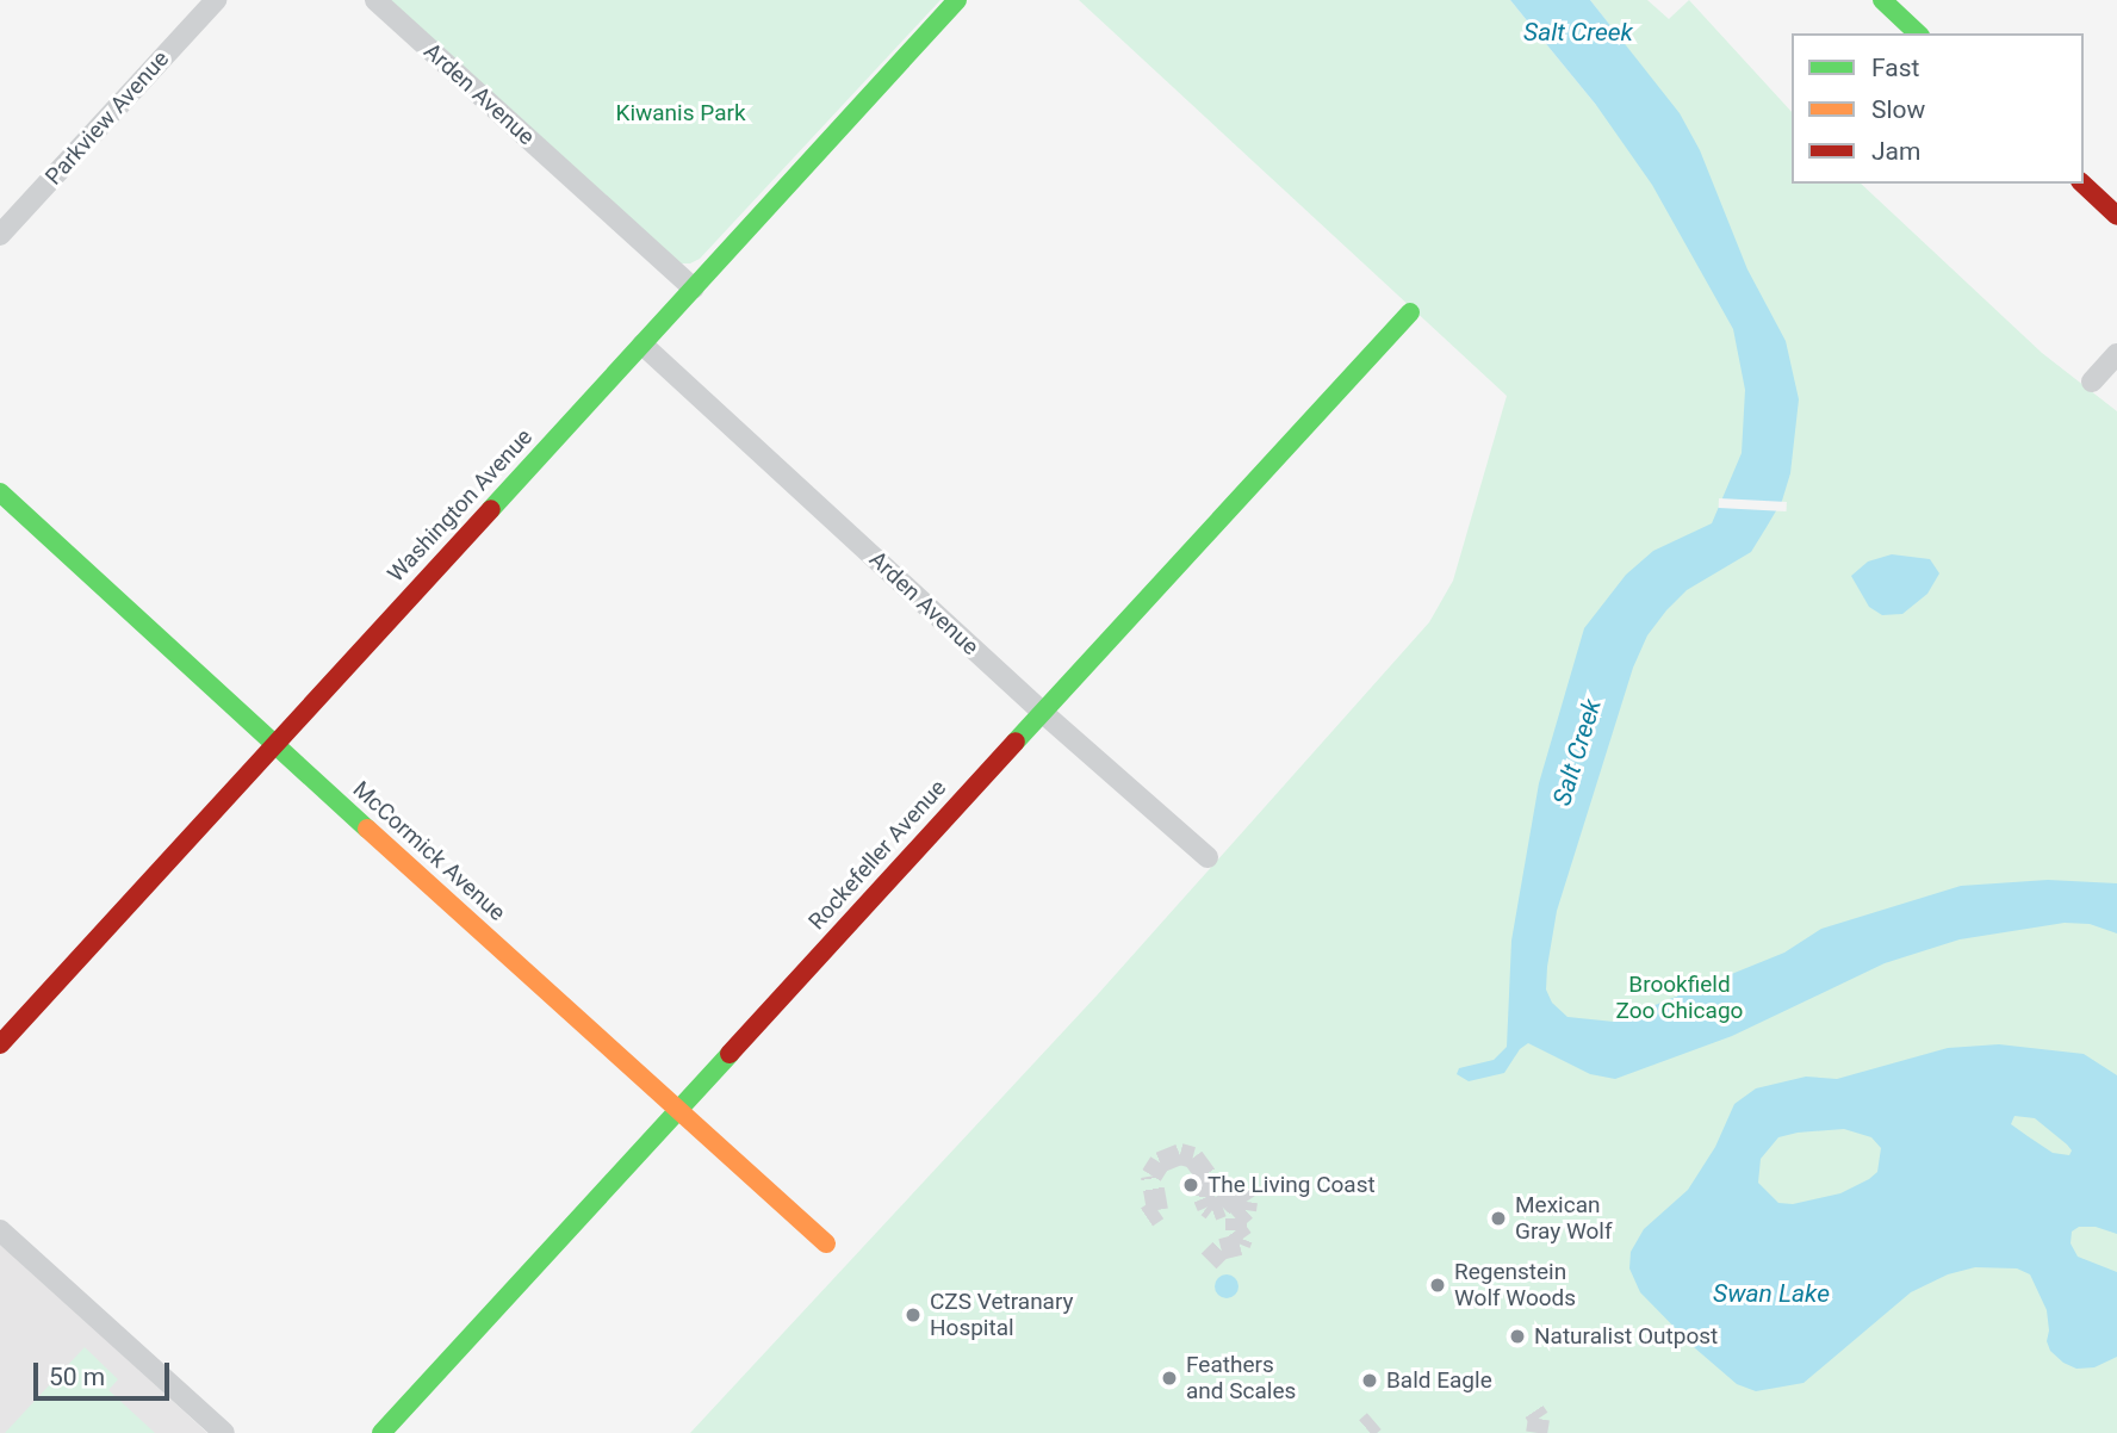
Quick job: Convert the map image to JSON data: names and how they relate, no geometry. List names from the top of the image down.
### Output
{
  "streets": {
    "street": [
      "Arden Avenue",
      "Parkview Avenue",
      "Washington Avenue",
      "McCormick Avenue",
      "Rockefeller Avenue"
    ]
  },
  "crossings": [
    ["Arden Avenue", "Washington Avenue"],
    ["Arden Avenue", "Rockefeller Avenue"],
    ["Washington Avenue", "McCormick Avenue"],
    ["McCormick Avenue", "Rockefeller Avenue"]
  ],
  "water": ["Salt Creek", "Swan Lake"],
  "parks": ["Kiwanis Park", "Brookfield Zoo Chicago"],
  "places": [
    "The Living Coast",
    "Mexican Gray Wolf",
    "Regenstein Wolf Woods",
    "CZS Vetranary Hospital",
    "Naturalist Outpost",
    "Feathers and Scales",
    "Bald Eagle"
  ],
  "legend": ["Fast", "Slow", "Jam"],
  "scale_bar": "50 m"
}
